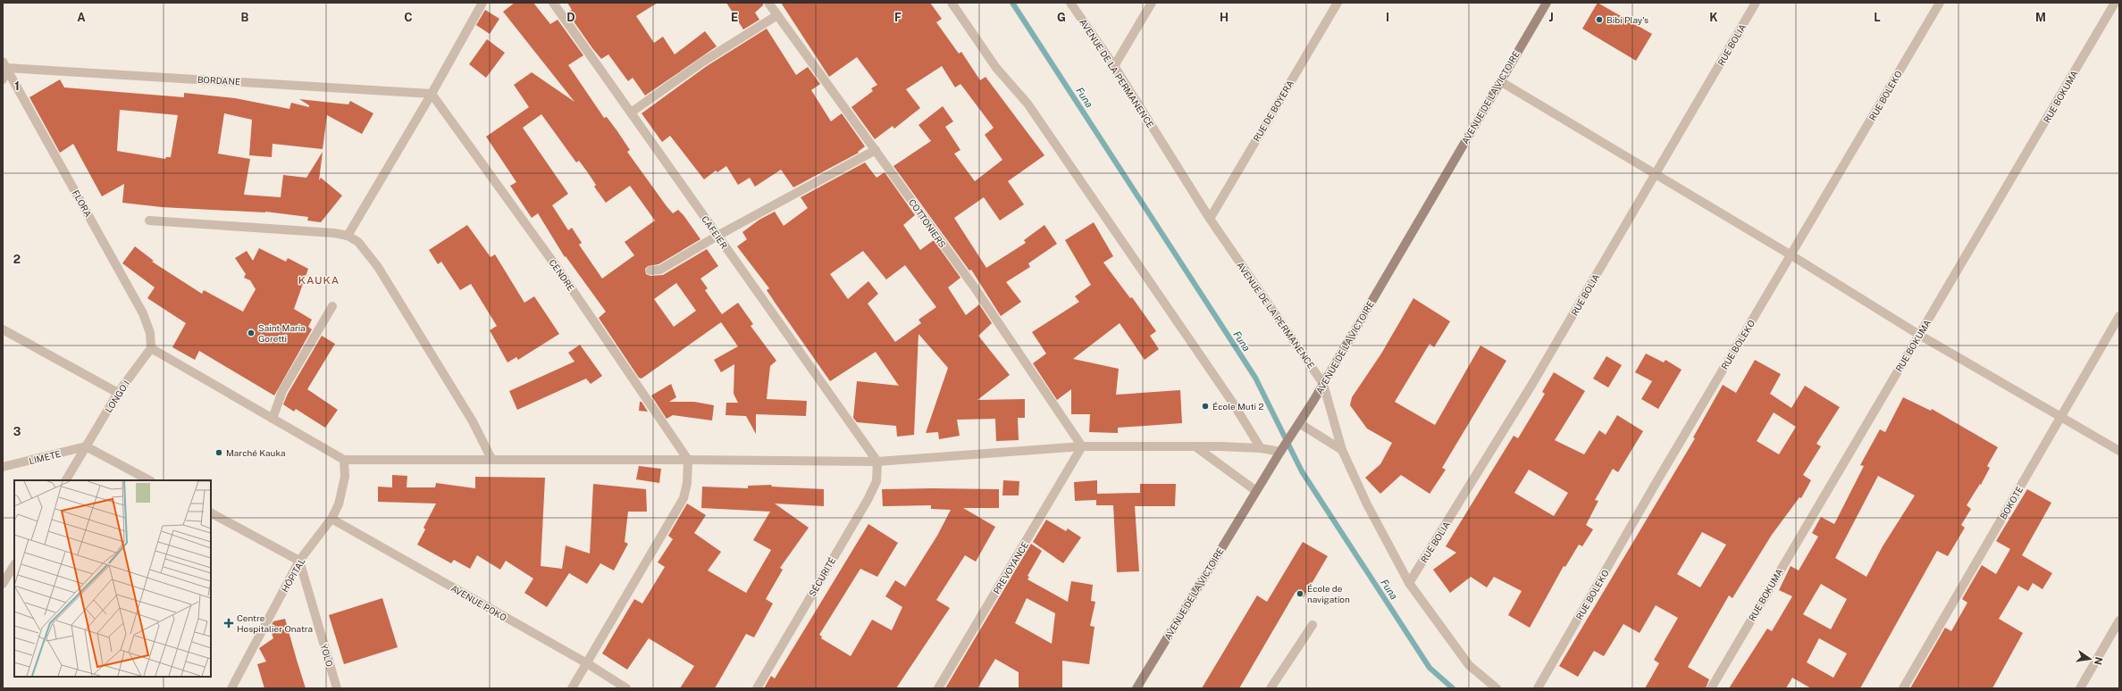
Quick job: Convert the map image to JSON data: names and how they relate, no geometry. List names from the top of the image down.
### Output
{
  "streets": {
    "main road": ["AVENUE DE LA VICTOIRE"],
    "street": [
      "RUE BOLIA",
      "AVENUE DE LA PERMANENCE",
      "BORDANE",
      "RUE BOLEKO",
      "RUE BOKUMA",
      "RUE DE BOYERA",
      "FLORA",
      "COTTONIERS",
      "CAFEIER",
      "CENDRE",
      "LONGO I",
      "LIMETE",
      "BOKOTE",
      "PREVOYANCE",
      "HÔPITAL",
      "SÉCURITÉ",
      "AVENUE POKO",
      "YOLO"
    ]
  },
  "crossings": [
    ["RUE BOLIA", "AVENUE DE LA PERMANENCE"],
    ["AVENUE DE LA PERMANENCE", "AVENUE DE LA VICTOIRE"],
    ["AVENUE DE LA PERMANENCE", "RUE DE BOYERA"],
    ["BORDANE", "FLORA"],
    ["BORDANE", "CENDRE"],
    ["FLORA", "LONGO I"],
    ["COTTONIERS", "PREVOYANCE"],
    ["CAFEIER", "SÉCURITÉ"],
    ["LONGO I", "LIMETE"],
    ["HÔPITAL", "AVENUE POKO"],
    ["HÔPITAL", "YOLO"]
  ],
  "districts": ["KAUKA"],
  "water": ["Funa"],
  "places": {
    "other": [
      "Bibi Play's",
      "Saint Maria Goretti",
      "École Muti 2",
      "Marché Kauka",
      "École de navigation"
    ],
    "health": ["Centre Hospitalier Onatra"]
  },
  "north": "right",
  "grid": {
    "columns": [
      "A",
      "B",
      "C",
      "D",
      "E",
      "F",
      "G",
      "H",
      "I",
      "J",
      "K",
      "L",
      "M"
    ],
    "rows": ["1", "2", "3"]
  }
}
